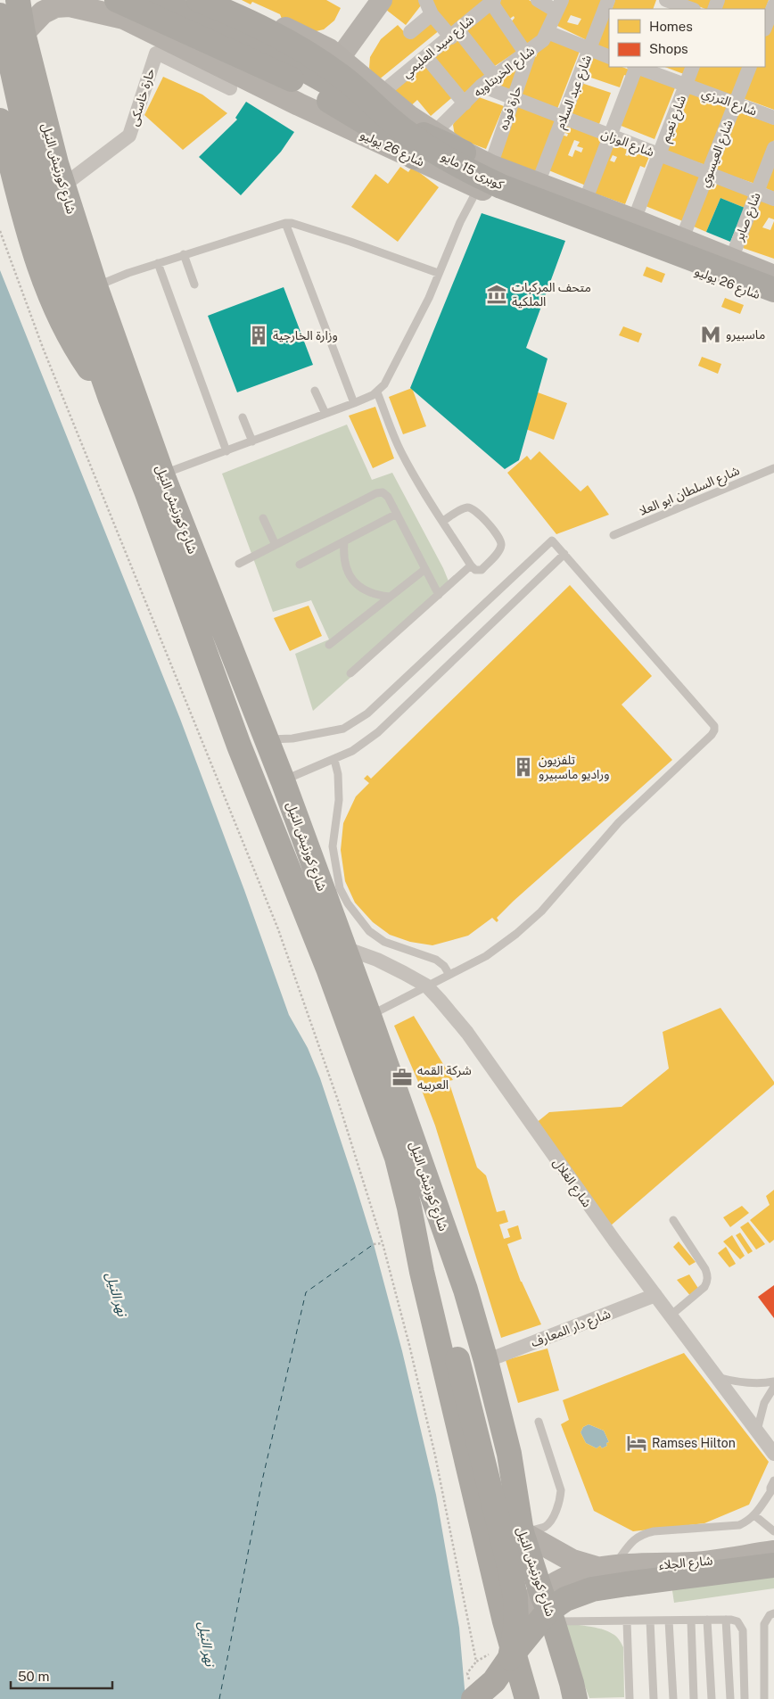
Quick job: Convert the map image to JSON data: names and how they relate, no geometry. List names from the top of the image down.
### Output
{
  "streets": {
    "highway": ["شارع كورنيش النيل", "كوبرى 15 مايو"],
    "main road": ["شارع 26 يوليو", "شارع الجلاء"],
    "street": [
      "شارع سيد العليمي",
      "شارع الخربتاويه",
      "شارع عبد السلام",
      "حارة خاسكى",
      "شارع الترزي",
      "حارة فوده",
      "شارع نعيم",
      "شارع الوزان",
      "شارع العيسوي",
      "شارع صابر",
      "شارع الغلال",
      "شارع دار المعارف"
    ],
    "lane": ["شارع السلطان ابو العلا"]
  },
  "crossings": [
    ["شارع سيد العليمي", "شارع 26 يوليو"],
    ["شارع الخربتاويه", "حارة فوده"],
    ["شارع الخربتاويه", "شارع الوزان"],
    ["شارع الخربتاويه", "شارع 26 يوليو"],
    ["شارع عبد السلام", "شارع الوزان"],
    ["شارع عبد السلام", "شارع 26 يوليو"],
    ["حارة خاسكى", "شارع كورنيش النيل"],
    ["شارع الترزي", "شارع نعيم"],
    ["شارع الترزي", "شارع العيسوي"],
    ["حارة فوده", "شارع الوزان"],
    ["حارة فوده", "شارع 26 يوليو"],
    ["شارع نعيم", "شارع الوزان"],
    ["شارع نعيم", "شارع 26 يوليو"],
    ["شارع الوزان", "شارع العيسوي"],
    ["شارع الوزان", "شارع صابر"],
    ["شارع 26 يوليو", "شارع العيسوي"],
    ["شارع 26 يوليو", "شارع كورنيش النيل"],
    ["شارع 26 يوليو", "شارع صابر"],
    ["شارع كورنيش النيل", "شارع الغلال"],
    ["شارع كورنيش النيل", "شارع دار المعارف"],
    ["شارع كورنيش النيل", "شارع الجلاء"],
    ["شارع الغلال", "شارع دار المعارف"]
  ],
  "water": ["نهر النيل"],
  "places": {
    "museum": ["متحف المركبات الملكية"],
    "metro station": ["ماسبيرو"],
    "building": ["وزارة الخارجية", "تلفزيون وراديو ماسبيرو"],
    "office": ["شركة القمه العربيه"],
    "hotel": ["Ramses Hilton"]
  },
  "legend": ["Homes", "Shops"],
  "scale_bar": "50 m"
}
